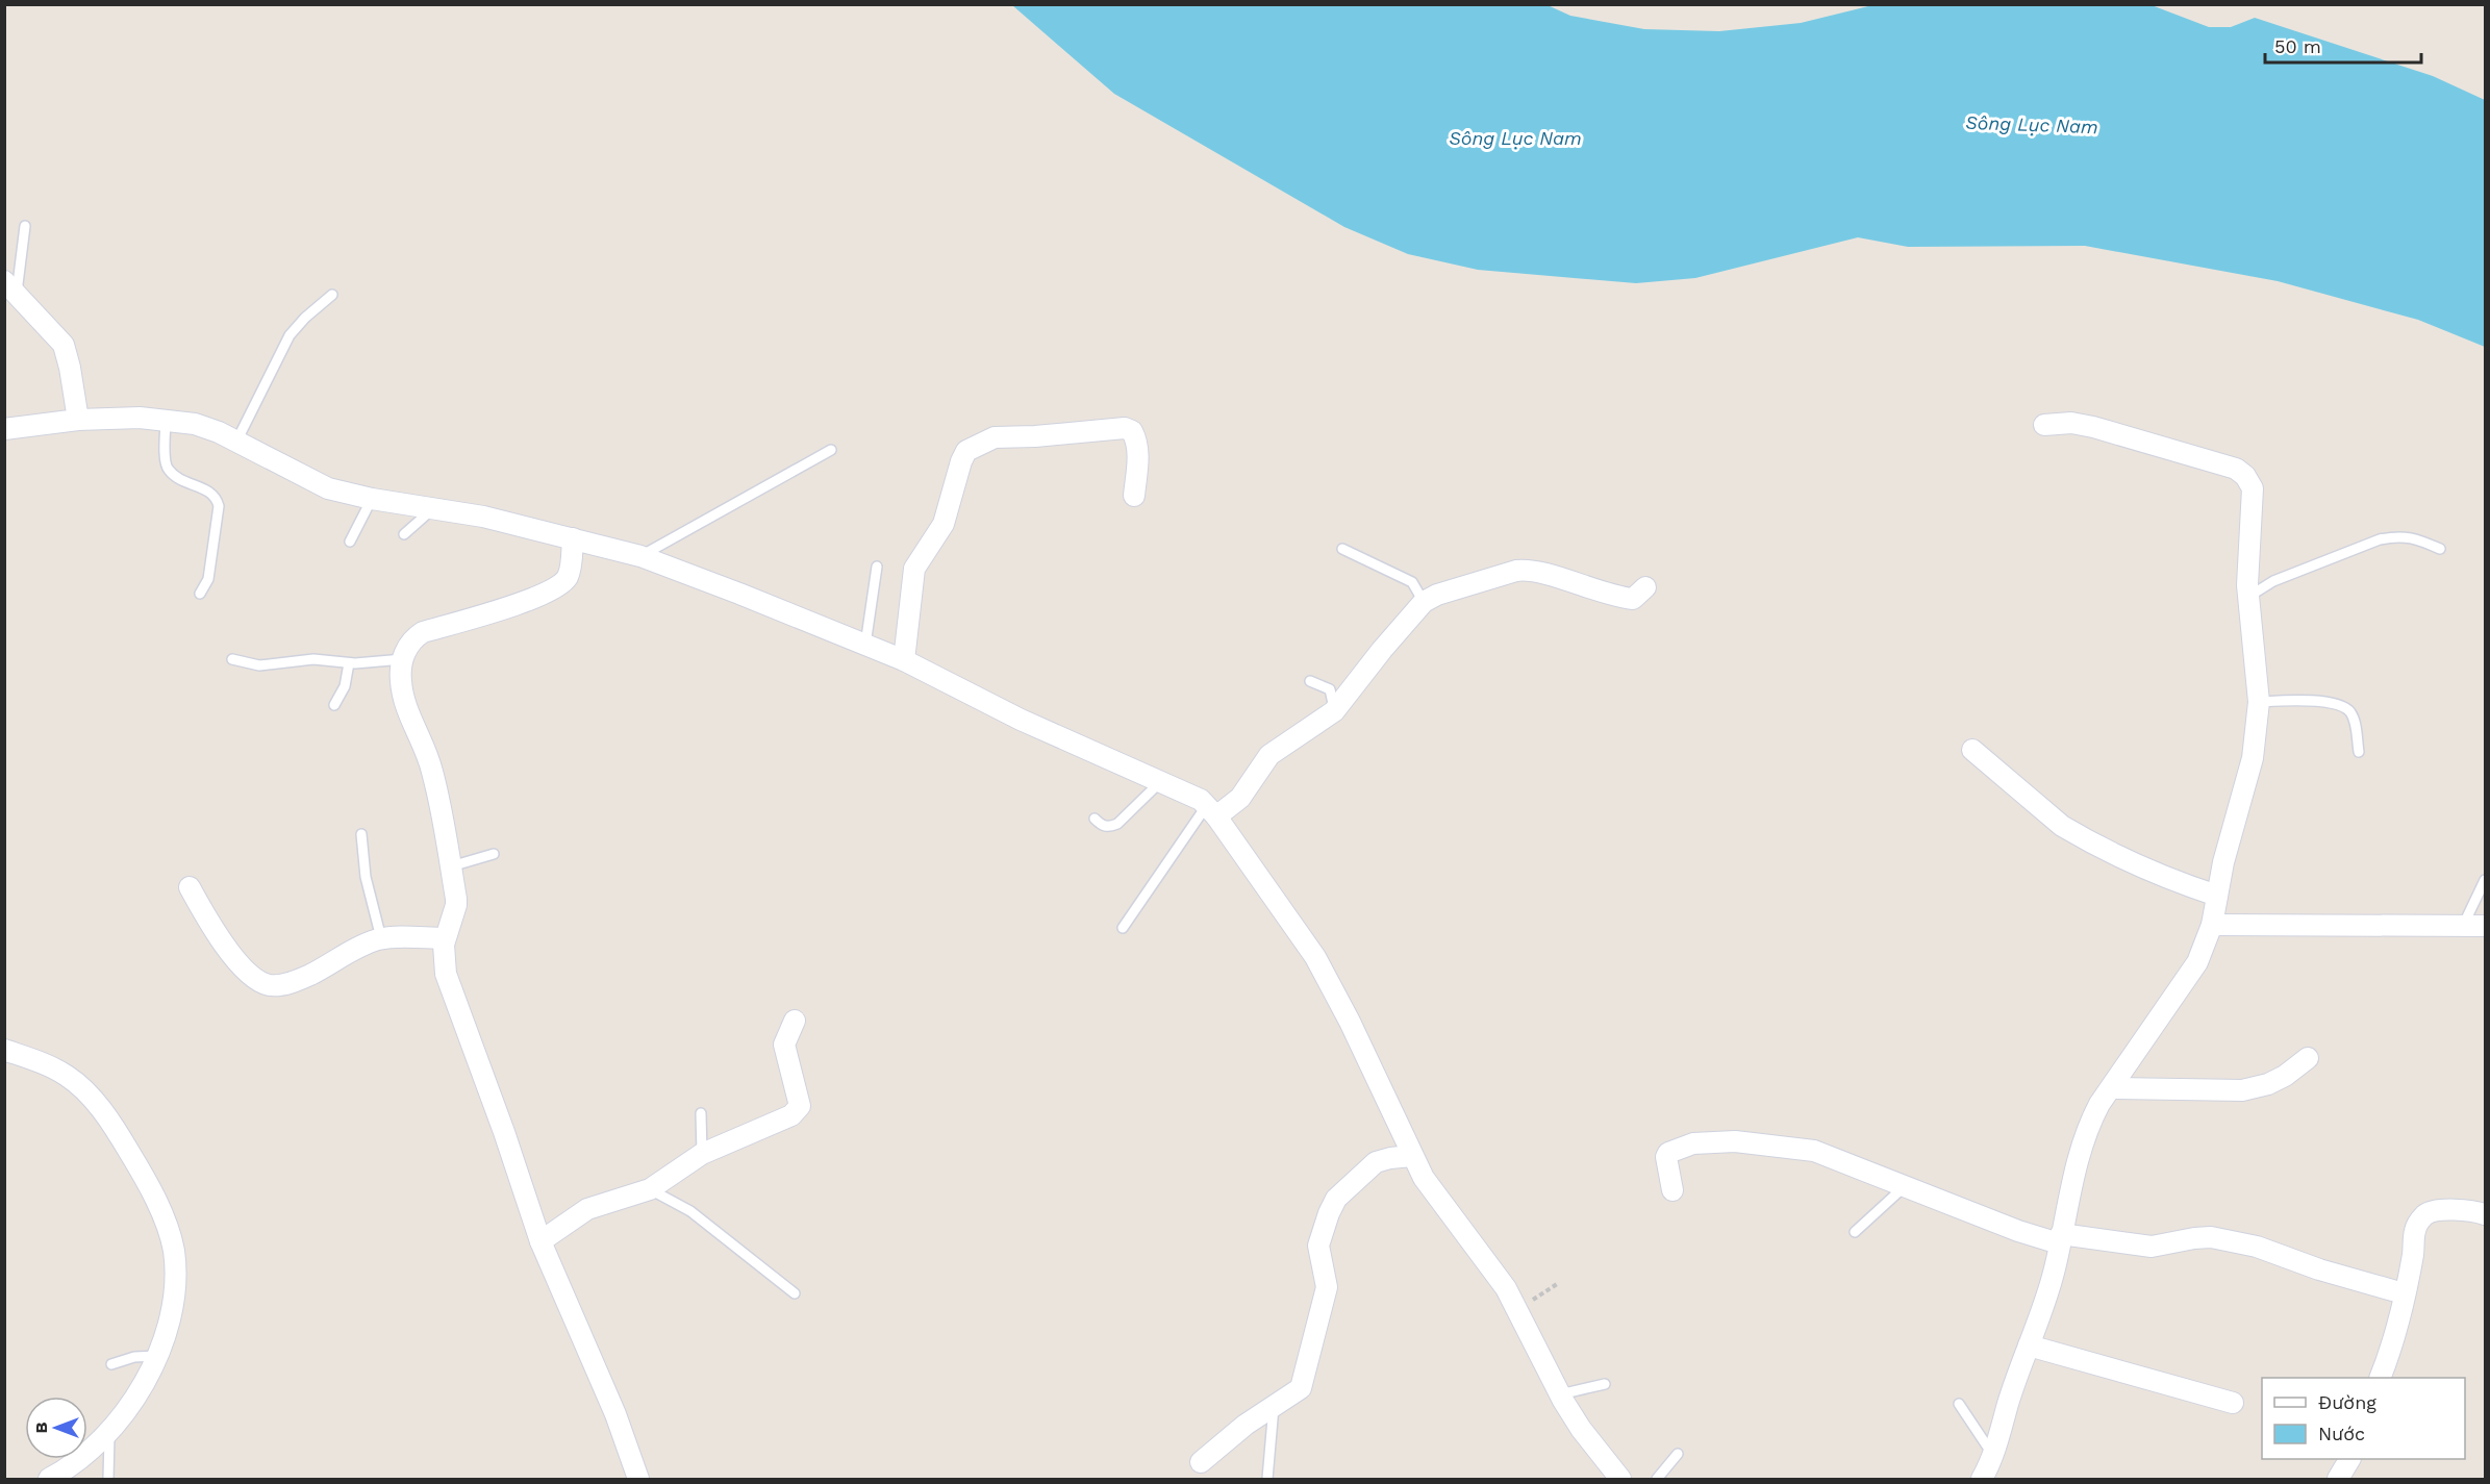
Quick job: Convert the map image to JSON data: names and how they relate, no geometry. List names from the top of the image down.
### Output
{
  "water": ["Sông Lục Nam"],
  "legend": ["Đường", "Nước"],
  "scale_bar": "50 m",
  "north": "left"
}
